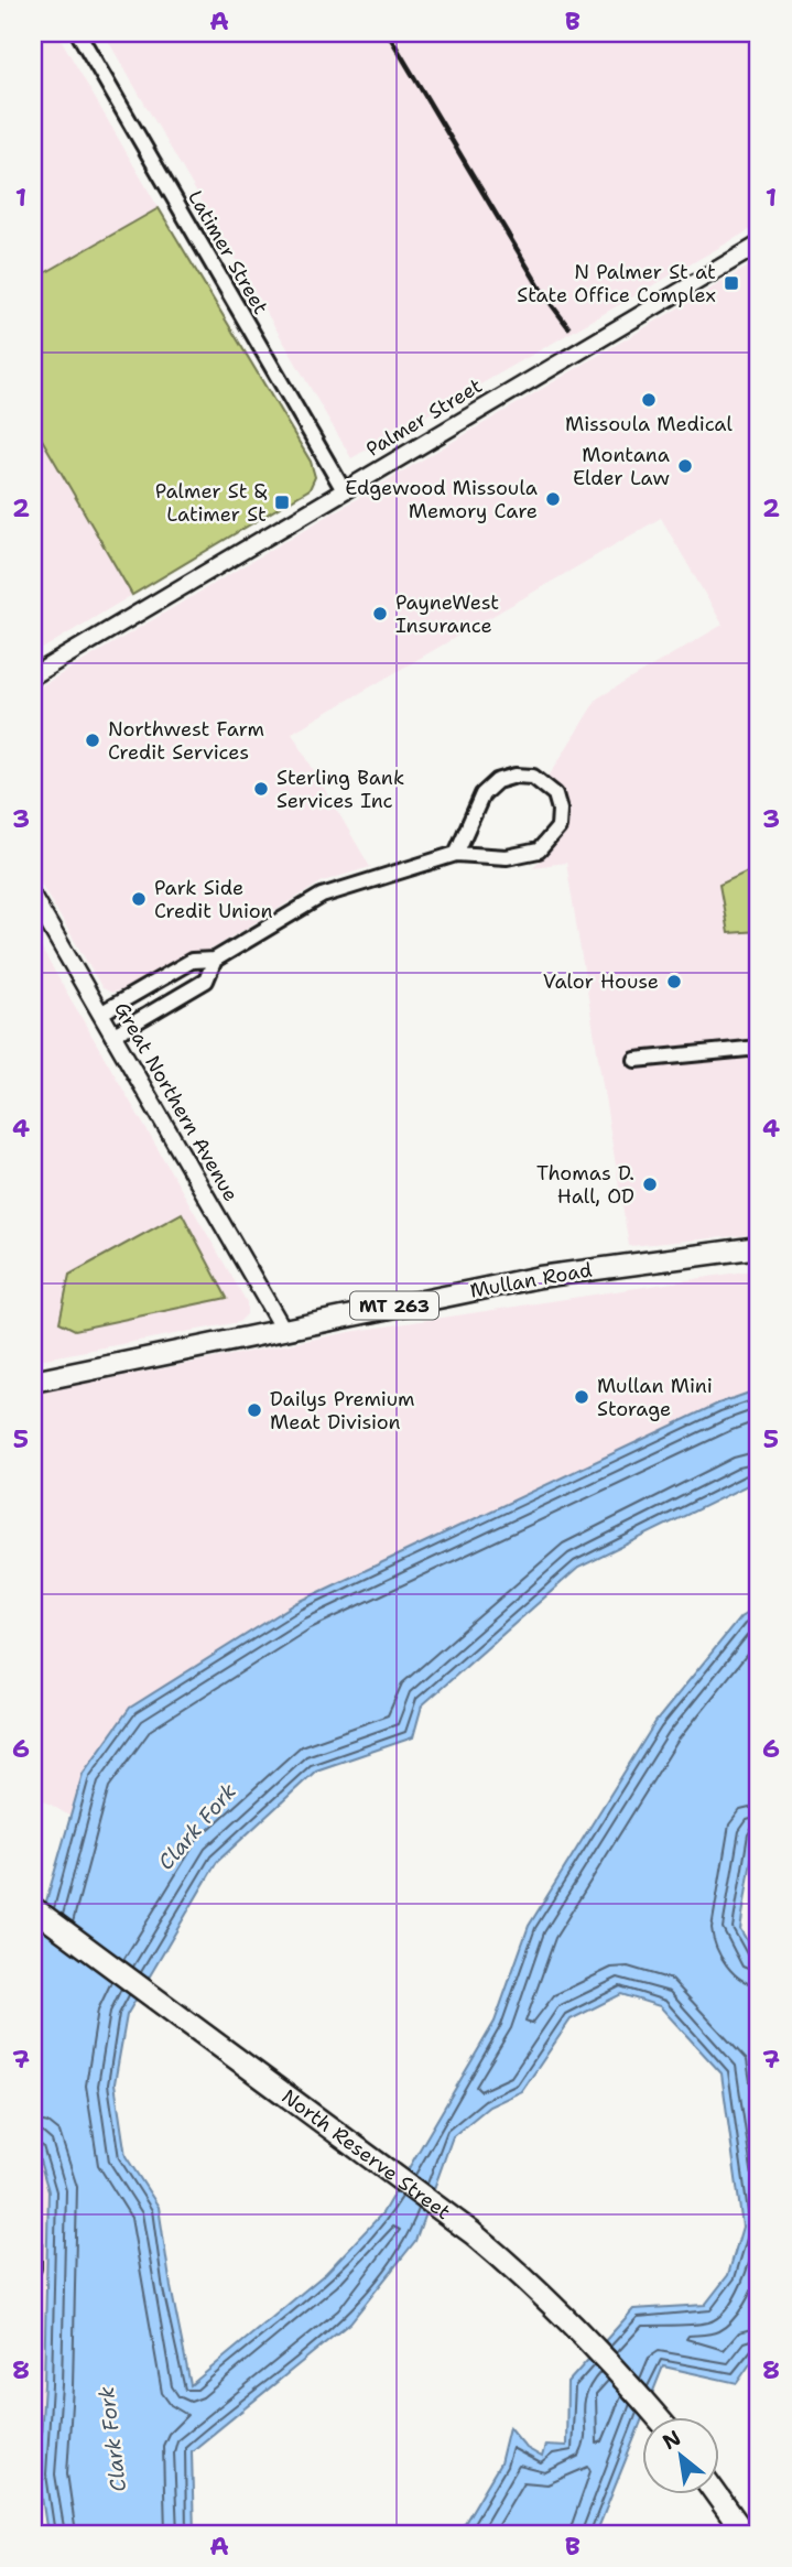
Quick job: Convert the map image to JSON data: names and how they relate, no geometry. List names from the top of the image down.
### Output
{
  "streets": {
    "highway": ["North Reserve Street"],
    "main road": ["Mullan Road", "MT 263"],
    "street": ["Latimer Street", "Palmer Street", "Great Northern Avenue"]
  },
  "crossings": [
    ["Latimer Street", "Palmer Street"],
    ["Great Northern Avenue", "Mullan Road"]
  ],
  "water": ["Clark Fork"],
  "places": {
    "transit": ["N Palmer St at State Office Complex", "Palmer St & Latimer St"],
    "other": [
      "Missoula Medical",
      "Montana Elder Law",
      "Edgewood Missoula Memory Care",
      "PayneWest Insurance",
      "Northwest Farm Credit Services",
      "Sterling Bank Services Inc",
      "Park Side Credit Union",
      "Valor House",
      "Thomas D. Hall, OD",
      "Mullan Mini Storage",
      "Dailys Premium Meat Division"
    ]
  },
  "north": "top left",
  "grid": {
    "columns": ["A", "B"],
    "rows": [
      "1",
      "2",
      "3",
      "4",
      "5",
      "6",
      "7",
      "8"
    ]
  }
}
